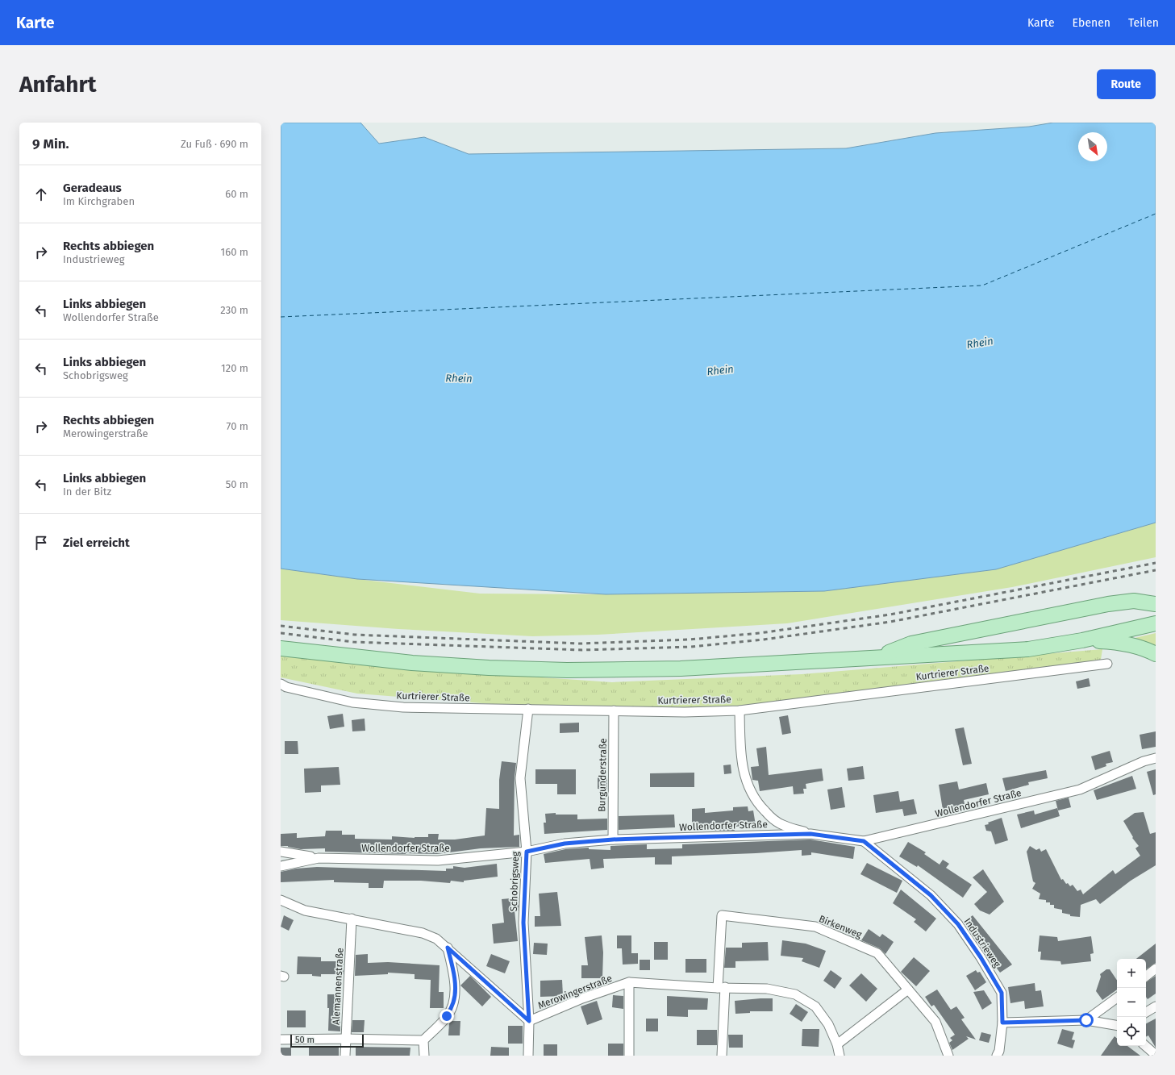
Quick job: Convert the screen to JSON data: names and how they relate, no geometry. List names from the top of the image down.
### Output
{
  "streets": {
    "street": [
      "Kurtrierer Straße",
      "Burgunderstraße",
      "Wollendorfer Straße",
      "Schobrigsweg",
      "Birkenweg",
      "Industrieweg",
      "Alemannenstraße",
      "Merowingerstraße"
    ]
  },
  "crossings": [
    ["Kurtrierer Straße", "Burgunderstraße"],
    ["Kurtrierer Straße", "Schobrigsweg"],
    ["Burgunderstraße", "Wollendorfer Straße"],
    ["Wollendorfer Straße", "Schobrigsweg"],
    ["Wollendorfer Straße", "Industrieweg"],
    ["Schobrigsweg", "Merowingerstraße"],
    ["Birkenweg", "Merowingerstraße"]
  ],
  "water": ["Rhein"],
  "scale_bar": "50 m",
  "north": "bottom right",
  "page": {
    "header": "Karte",
    "nav": ["Karte", "Ebenen", "Teilen"],
    "buttons": "Route",
    "title": "Anfahrt",
    "heading": ["9 Min.", "Zu Fuß · 690 m"],
    "list": [
      ["Geradeaus", "Im Kirchgraben", "60 m"],
      ["Rechts abbiegen", "Industrieweg", "160 m"],
      ["Links abbiegen", "Wollendorfer Straße", "230 m"],
      ["Links abbiegen", "Schobrigsweg", "120 m"],
      ["Rechts abbiegen", "Merowingerstraße", "70 m"],
      ["Links abbiegen", "In der Bitz", "50 m"],
      "Ziel erreicht"
    ],
    "map_buttons": ["+", "−"],
    "scale": "50 m"
  }
}
